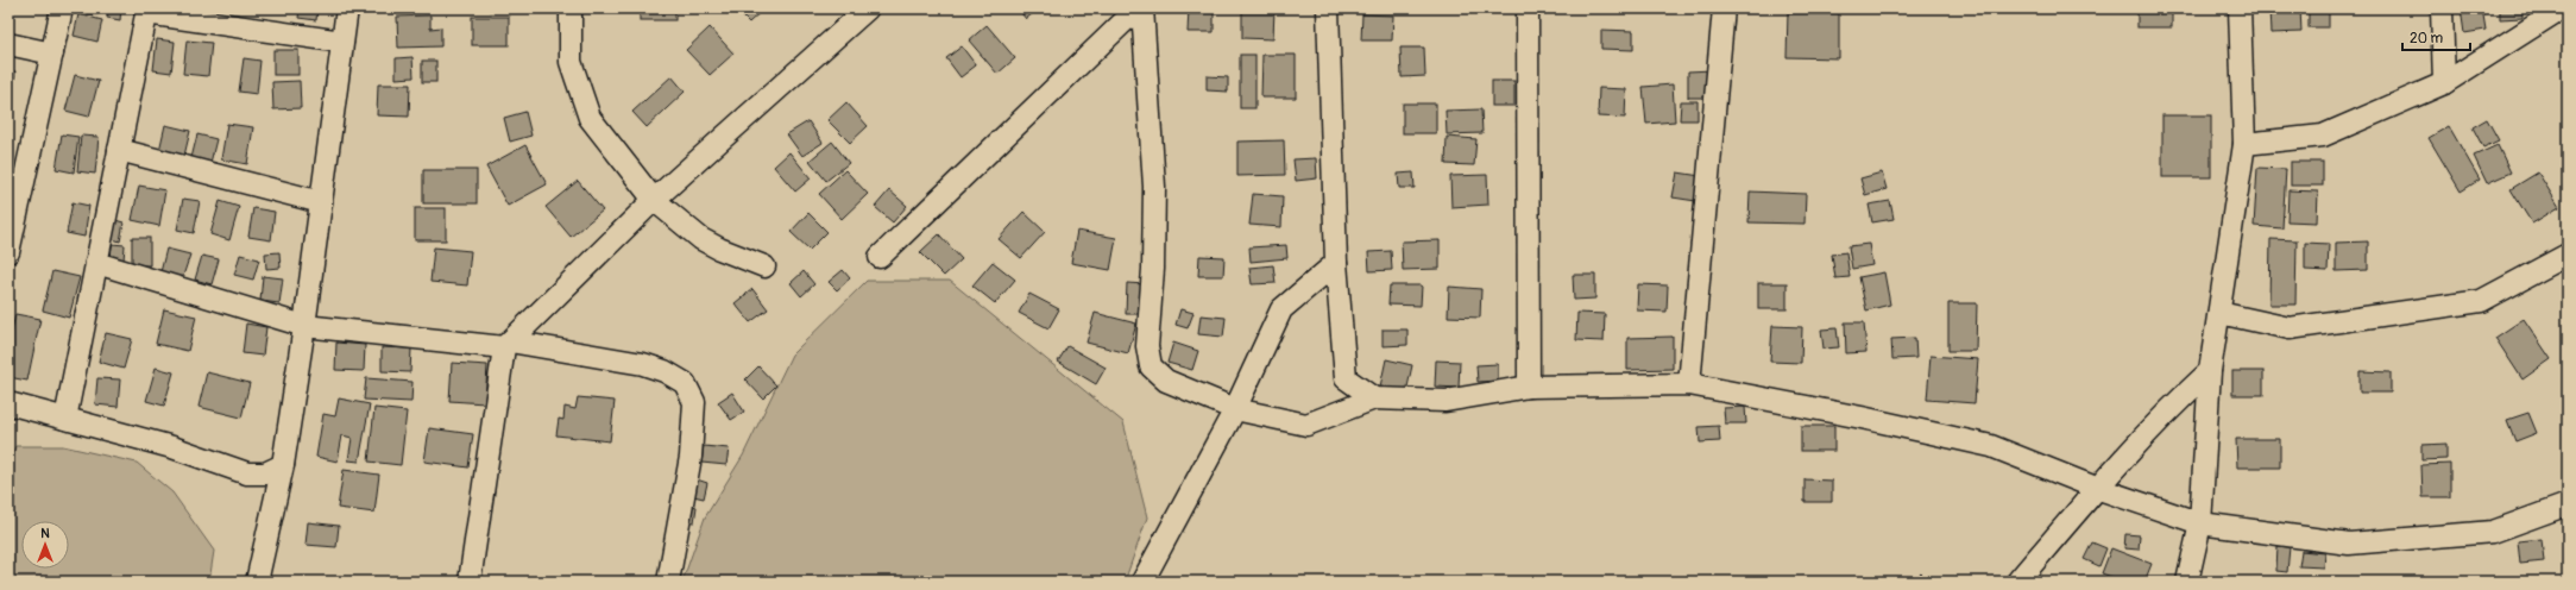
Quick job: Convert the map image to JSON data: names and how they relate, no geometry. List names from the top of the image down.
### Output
{
  "scale_bar": "20 m",
  "north": "top"
}
